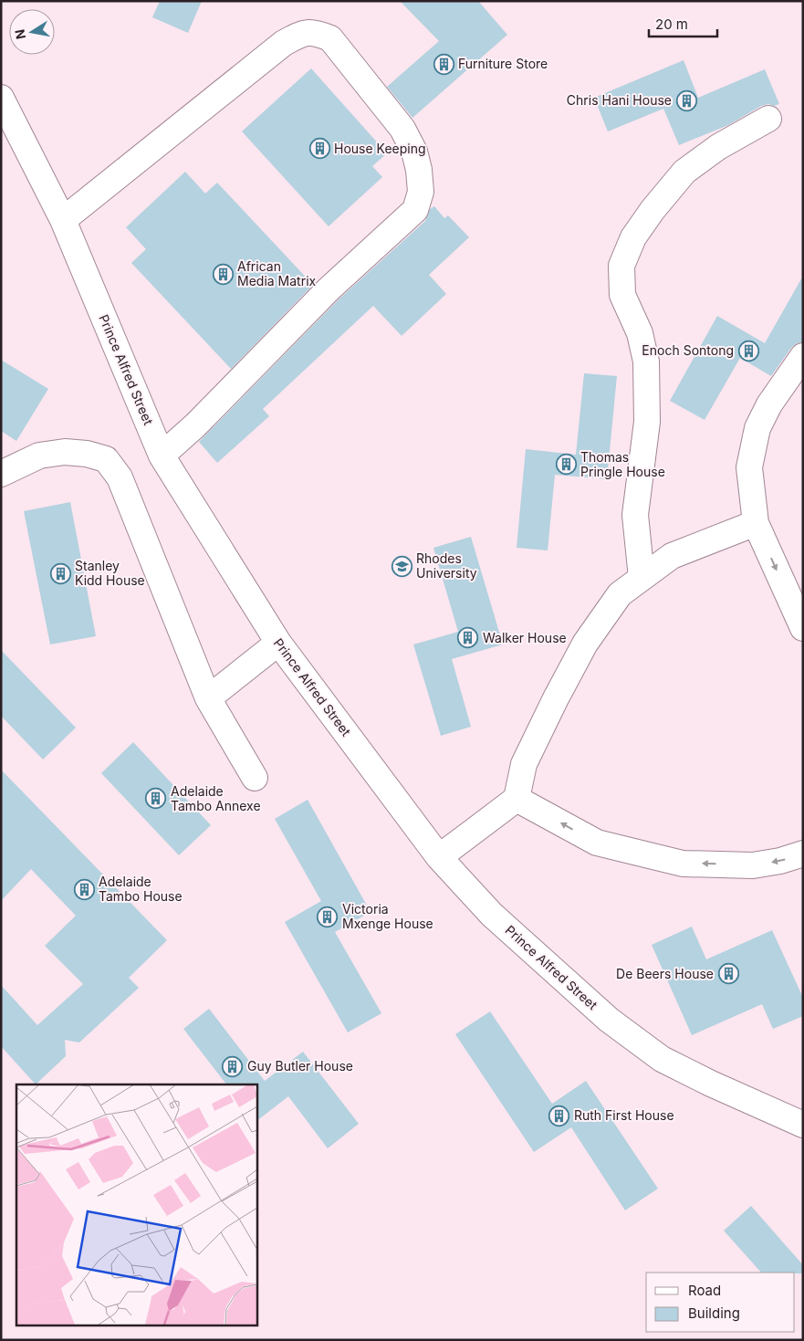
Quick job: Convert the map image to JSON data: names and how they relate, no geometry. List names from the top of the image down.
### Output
{
  "streets": {
    "street": ["Prince Alfred Street"]
  },
  "places": {
    "building": [
      "Furniture Store",
      "Chris Hani House",
      "House Keeping",
      "African Media Matrix",
      "Enoch Sontong",
      "Thomas Pringle House",
      "Stanley Kidd House",
      "Walker House",
      "Adelaide Tambo Annexe",
      "Adelaide Tambo House",
      "Victoria Mxenge House",
      "De Beers House",
      "Guy Butler House",
      "Ruth First House"
    ],
    "school or university": ["Rhodes University"]
  },
  "legend": ["Road", "Building"],
  "scale_bar": "20 m",
  "north": "left"
}
